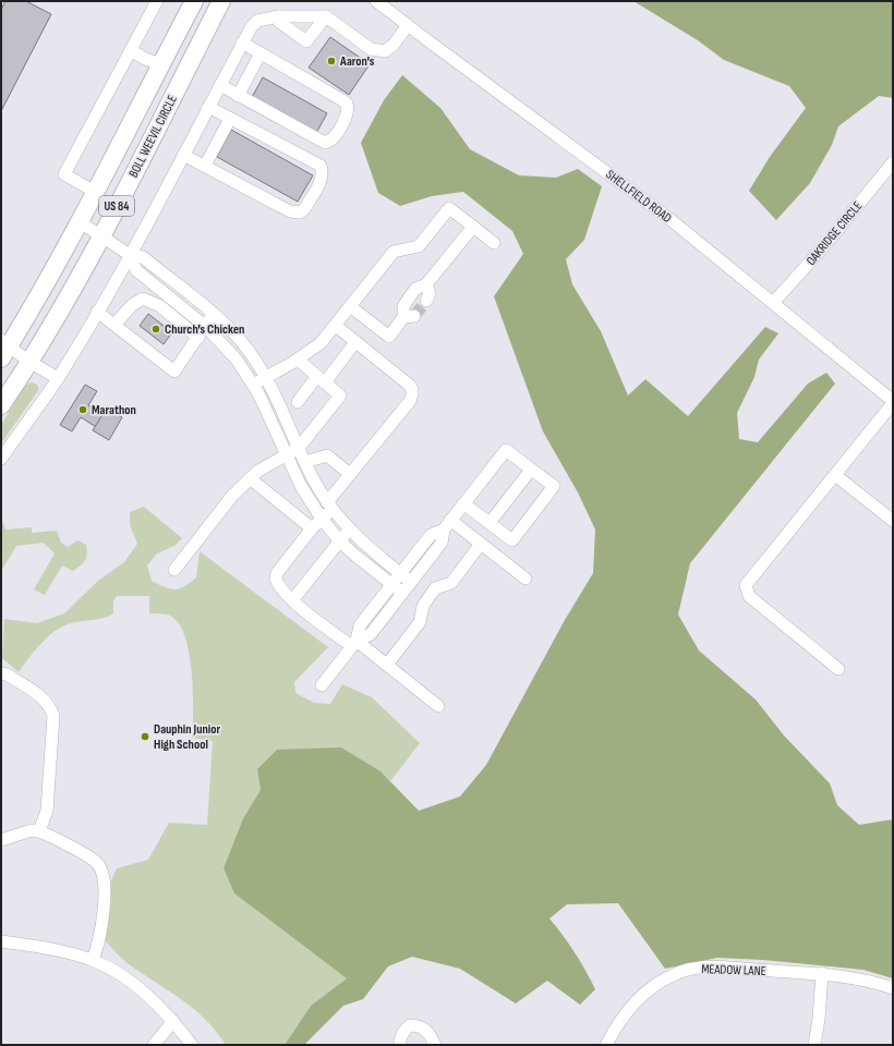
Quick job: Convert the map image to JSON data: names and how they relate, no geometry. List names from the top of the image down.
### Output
{
  "streets": {
    "highway": ["BOLL WEEVIL CIRCLE", "US 84"],
    "street": ["SHELLFIELD ROAD", "OAKRIDGE CIRCLE", "MEADOW LANE"]
  },
  "crossings": [
    ["SHELLFIELD ROAD", "OAKRIDGE CIRCLE"]
  ],
  "places": [
    "Aaron's",
    "Church's Chicken",
    "Marathon",
    "Dauphin Junior High School"
  ]
}
